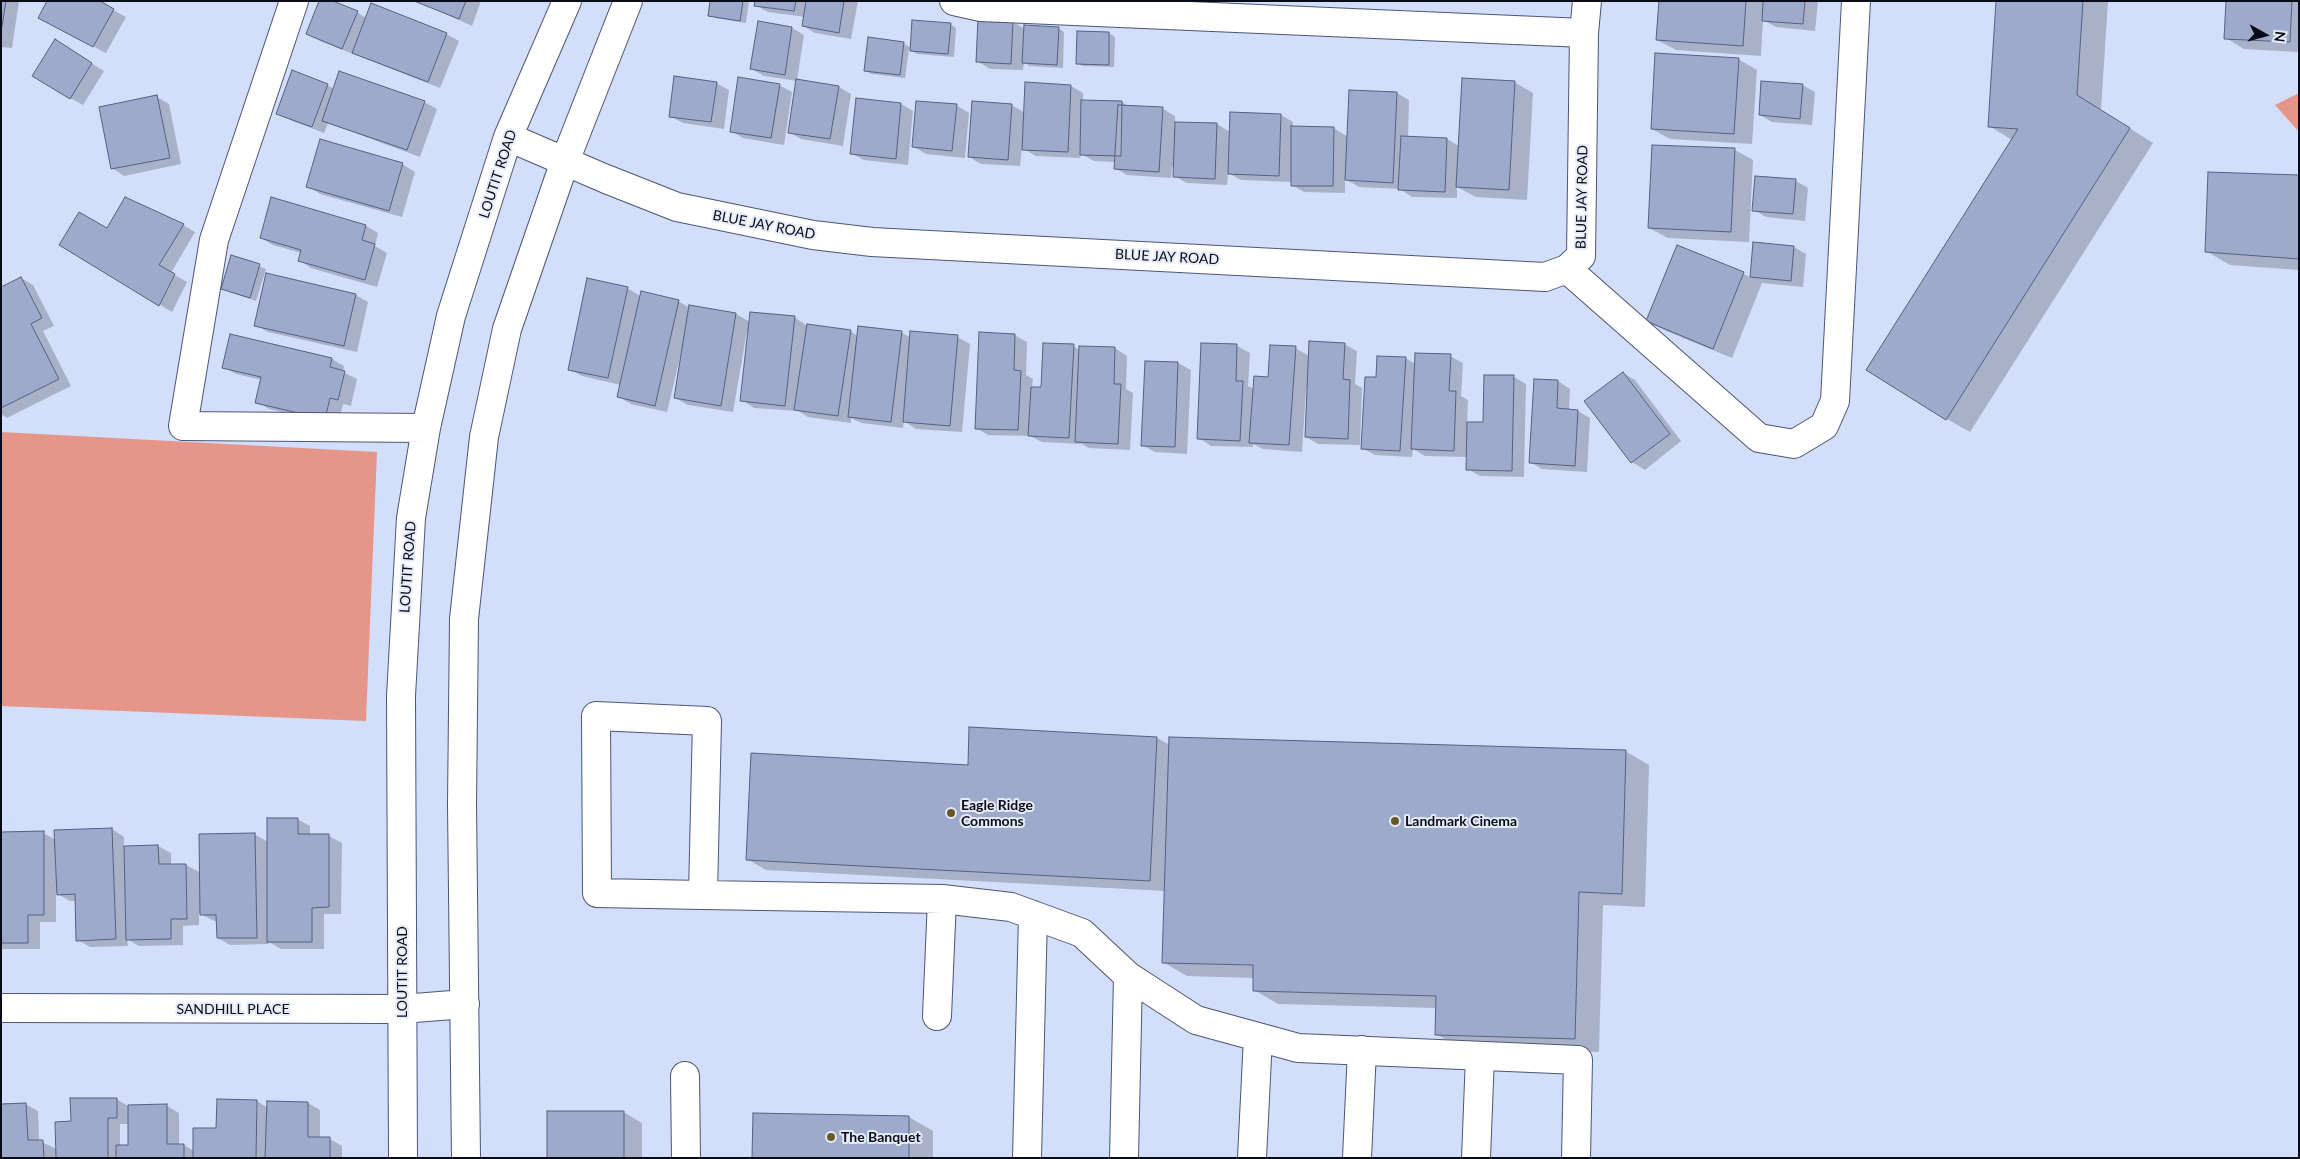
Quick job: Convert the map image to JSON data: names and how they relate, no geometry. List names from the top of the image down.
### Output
{
  "streets": {
    "street": ["LOUTIT ROAD", "BLUE JAY ROAD", "SANDHILL PLACE"]
  },
  "crossings": [
    ["LOUTIT ROAD", "BLUE JAY ROAD"],
    ["LOUTIT ROAD", "SANDHILL PLACE"]
  ],
  "places": ["Eagle Ridge Commons", "Landmark Cinema", "The Banquet"],
  "north": "right"
}
